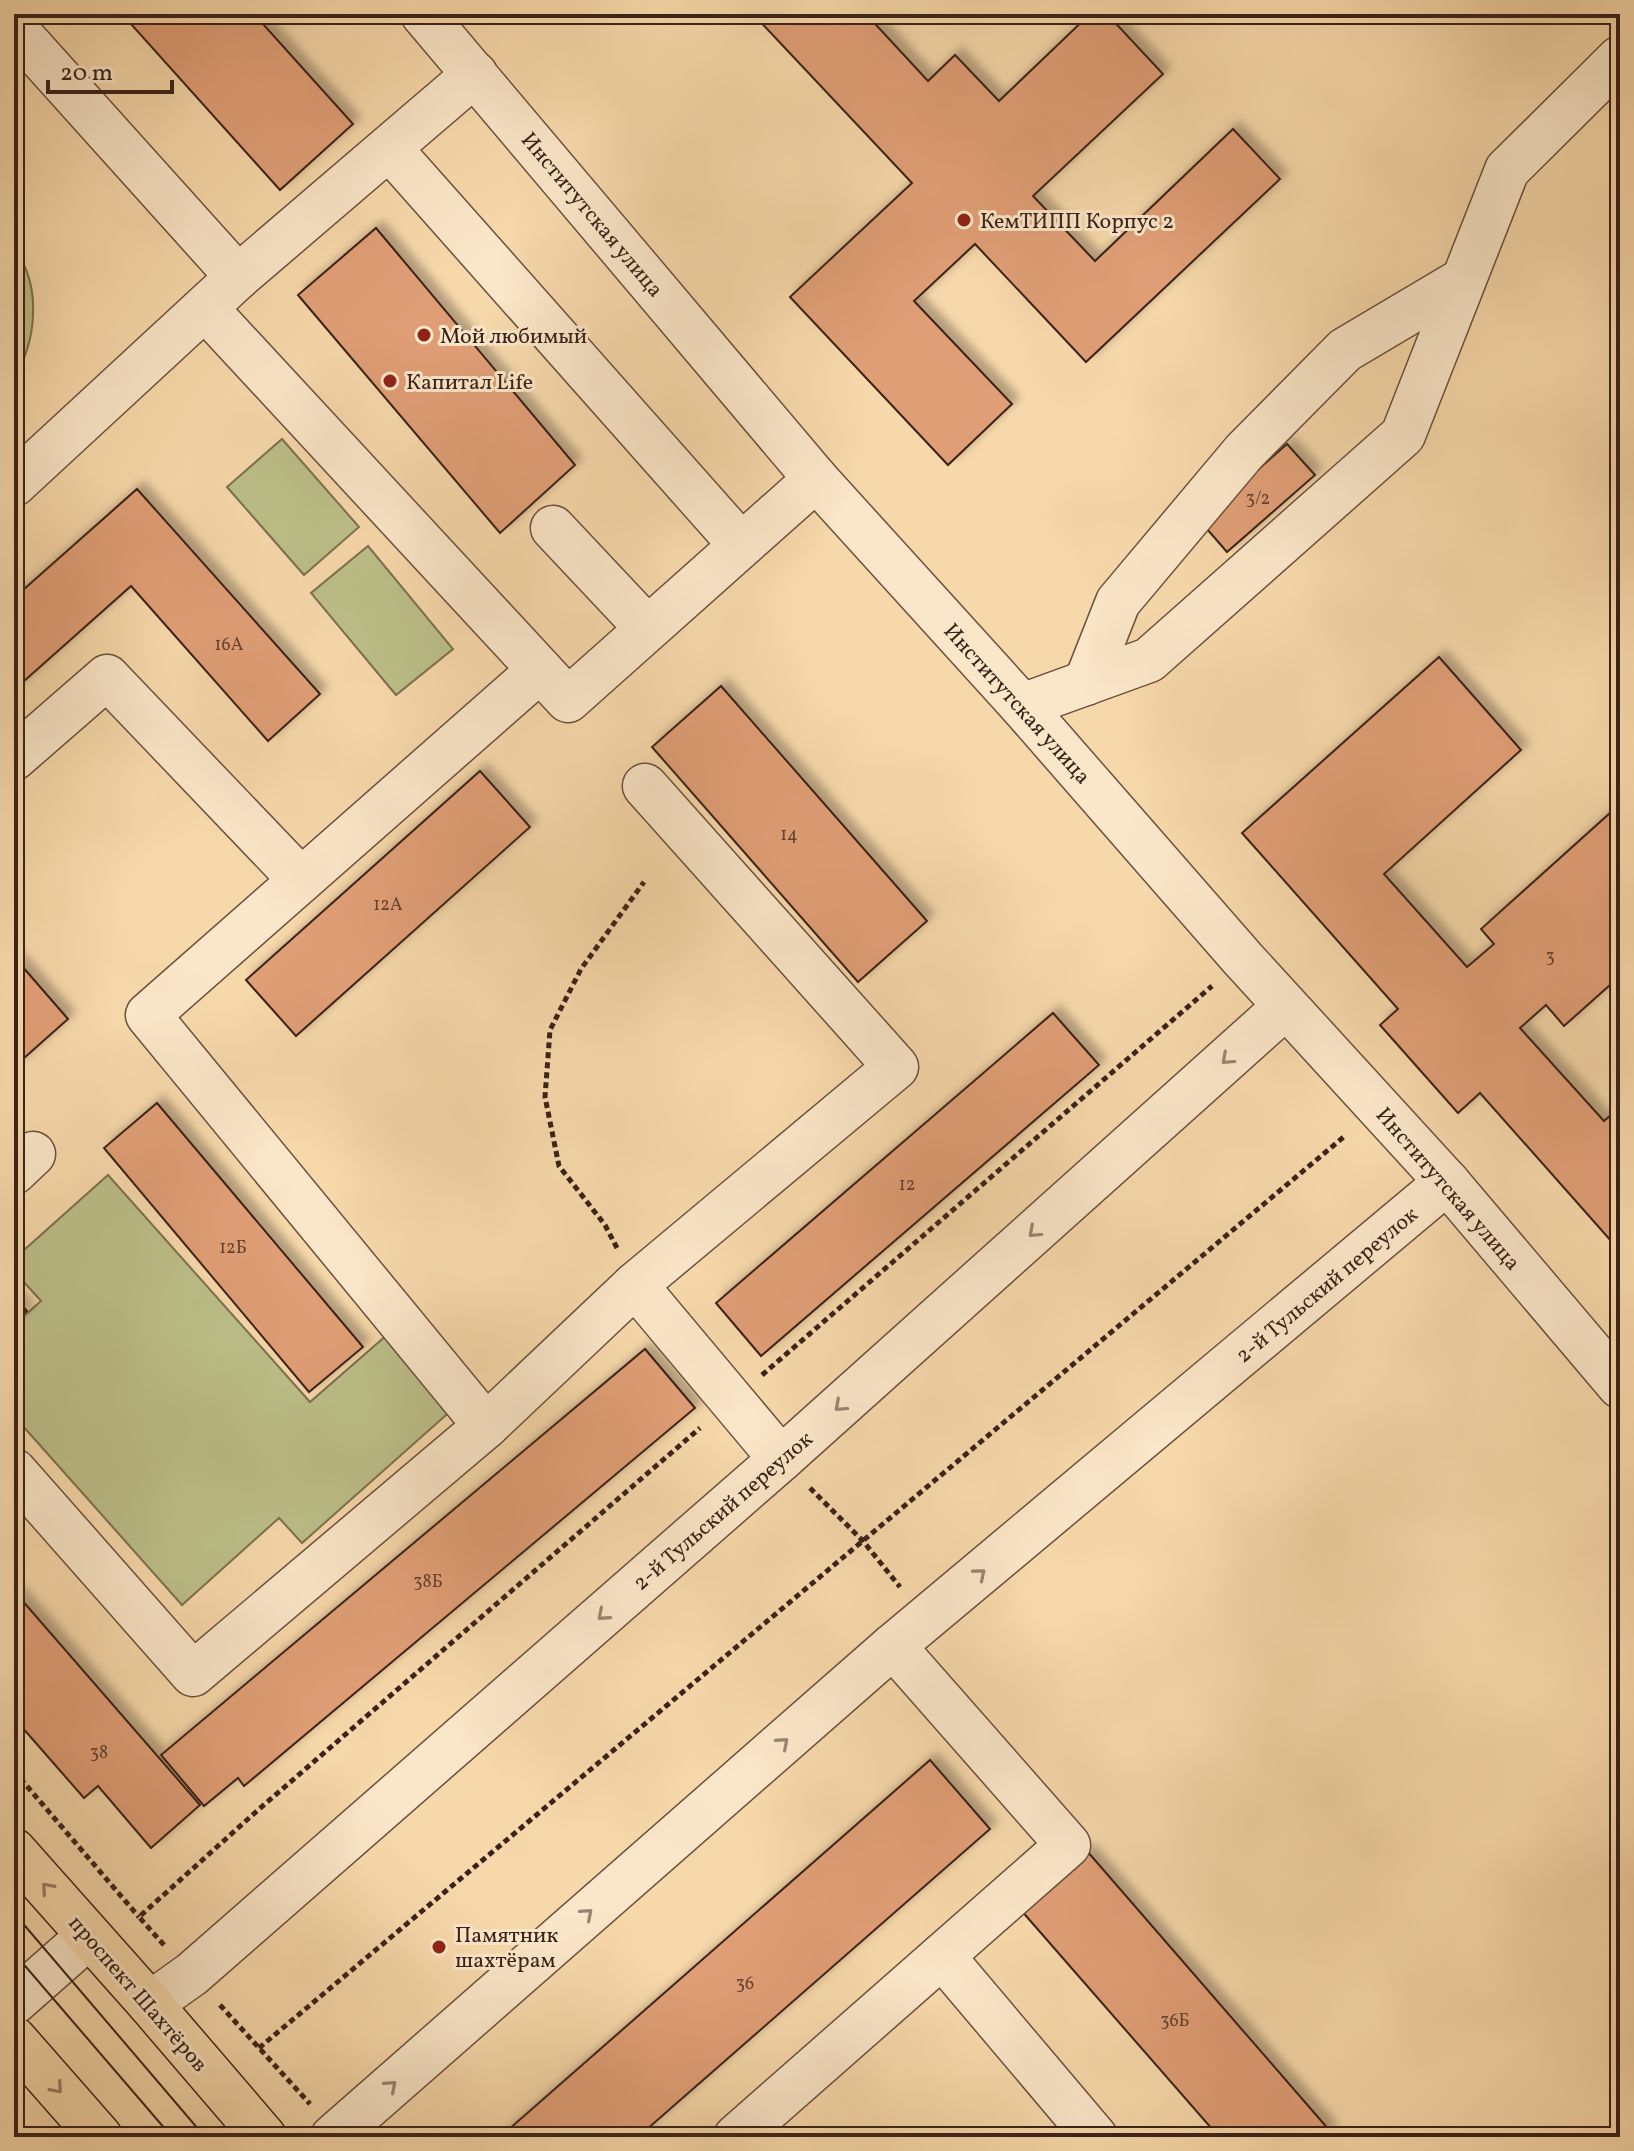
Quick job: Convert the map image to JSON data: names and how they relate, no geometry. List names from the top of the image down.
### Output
{
  "streets": {
    "main road": ["проспект Шахтёров"],
    "street": ["Институтская улица", "2-й Тульский переулок"]
  },
  "crossings": [
    ["Институтская улица", "2-й Тульский переулок"],
    ["2-й Тульский переулок", "проспект Шахтёров"]
  ],
  "places": [
    "КемТИПП Корпус 2",
    "Мой любимый",
    "Капитал Life",
    "Памятник шахтёрам"
  ],
  "house_numbers": [
    "3/2",
    "16А",
    "14",
    "12А",
    "3",
    "12",
    "12Б",
    "38Б",
    "38",
    "36",
    "36Б"
  ],
  "scale_bar": "20 m"
}
